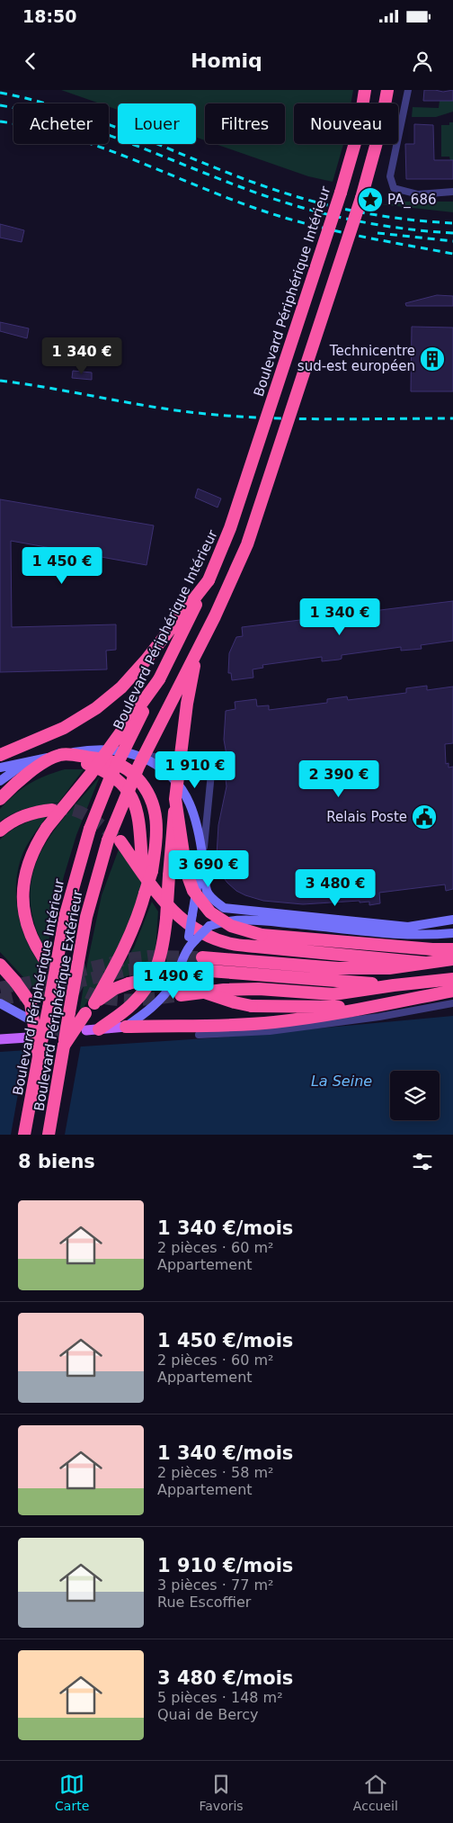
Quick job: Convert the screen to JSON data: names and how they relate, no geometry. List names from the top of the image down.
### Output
{
  "streets": {
    "highway": ["Boulevard Périphérique Intérieur", "Boulevard Périphérique Extérieur"]
  },
  "water": ["La Seine"],
  "places": {
    "place": ["PA_686"],
    "building": ["Technicentre sud-est européen"],
    "public building": ["Relais Poste"]
  },
  "page": {
    "status": "18:50",
    "header": "Homiq",
    "chip": [
      "Acheter",
      "Louer",
      "Filtres",
      "Nouveau"
    ],
    "price": [
      "1 340 €",
      "1 450 €",
      "1 340 €",
      "1 910 €",
      "2 390 €",
      "3 690 €",
      "3 480 €",
      "1 490 €"
    ],
    "heading": "8 biens",
    "list": [
      {
        "name": "1 340 €/mois",
        "note": "2 pièces · 60 m² · Appartement"
      },
      {
        "name": "1 450 €/mois",
        "note": "2 pièces · 60 m² · Appartement"
      },
      {
        "name": "1 340 €/mois",
        "note": "2 pièces · 58 m² · Appartement"
      },
      {
        "name": "1 910 €/mois",
        "note": "3 pièces · 77 m² · Rue Escoffier"
      },
      {
        "name": "3 480 €/mois",
        "note": "5 pièces · 148 m² · Quai de Bercy"
      }
    ],
    "tabs": ["Carte", "Favoris", "Accueil"]
  }
}
